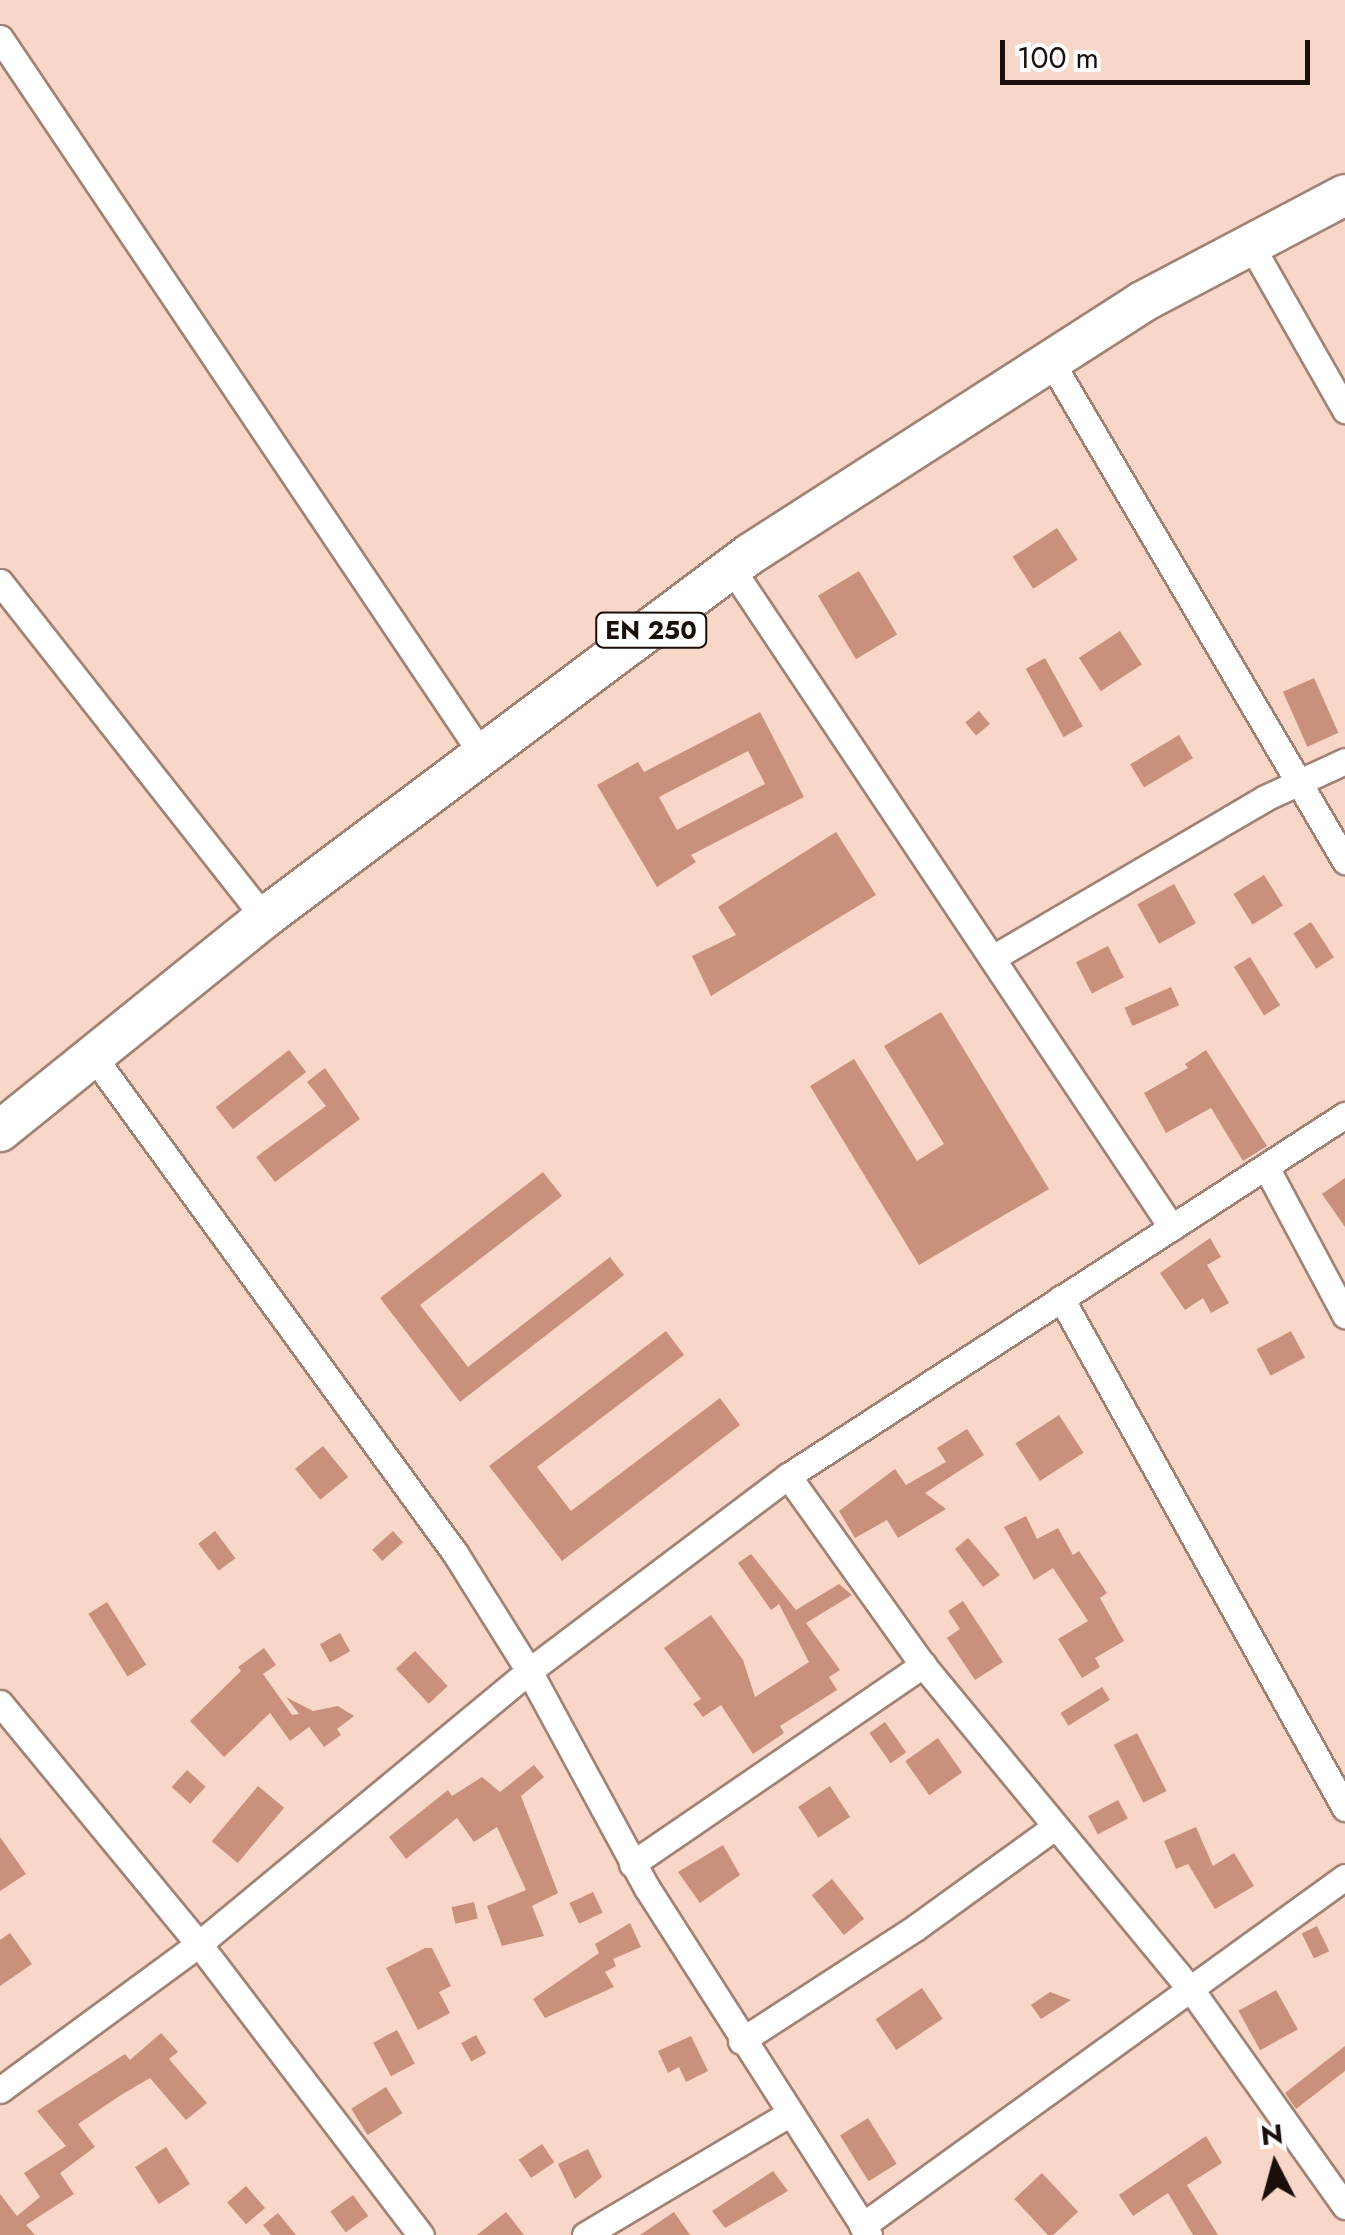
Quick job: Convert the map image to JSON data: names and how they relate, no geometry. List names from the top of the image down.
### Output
{
  "streets": {
    "main road": ["EN 250"]
  },
  "scale_bar": "100 m",
  "north": "top"
}
